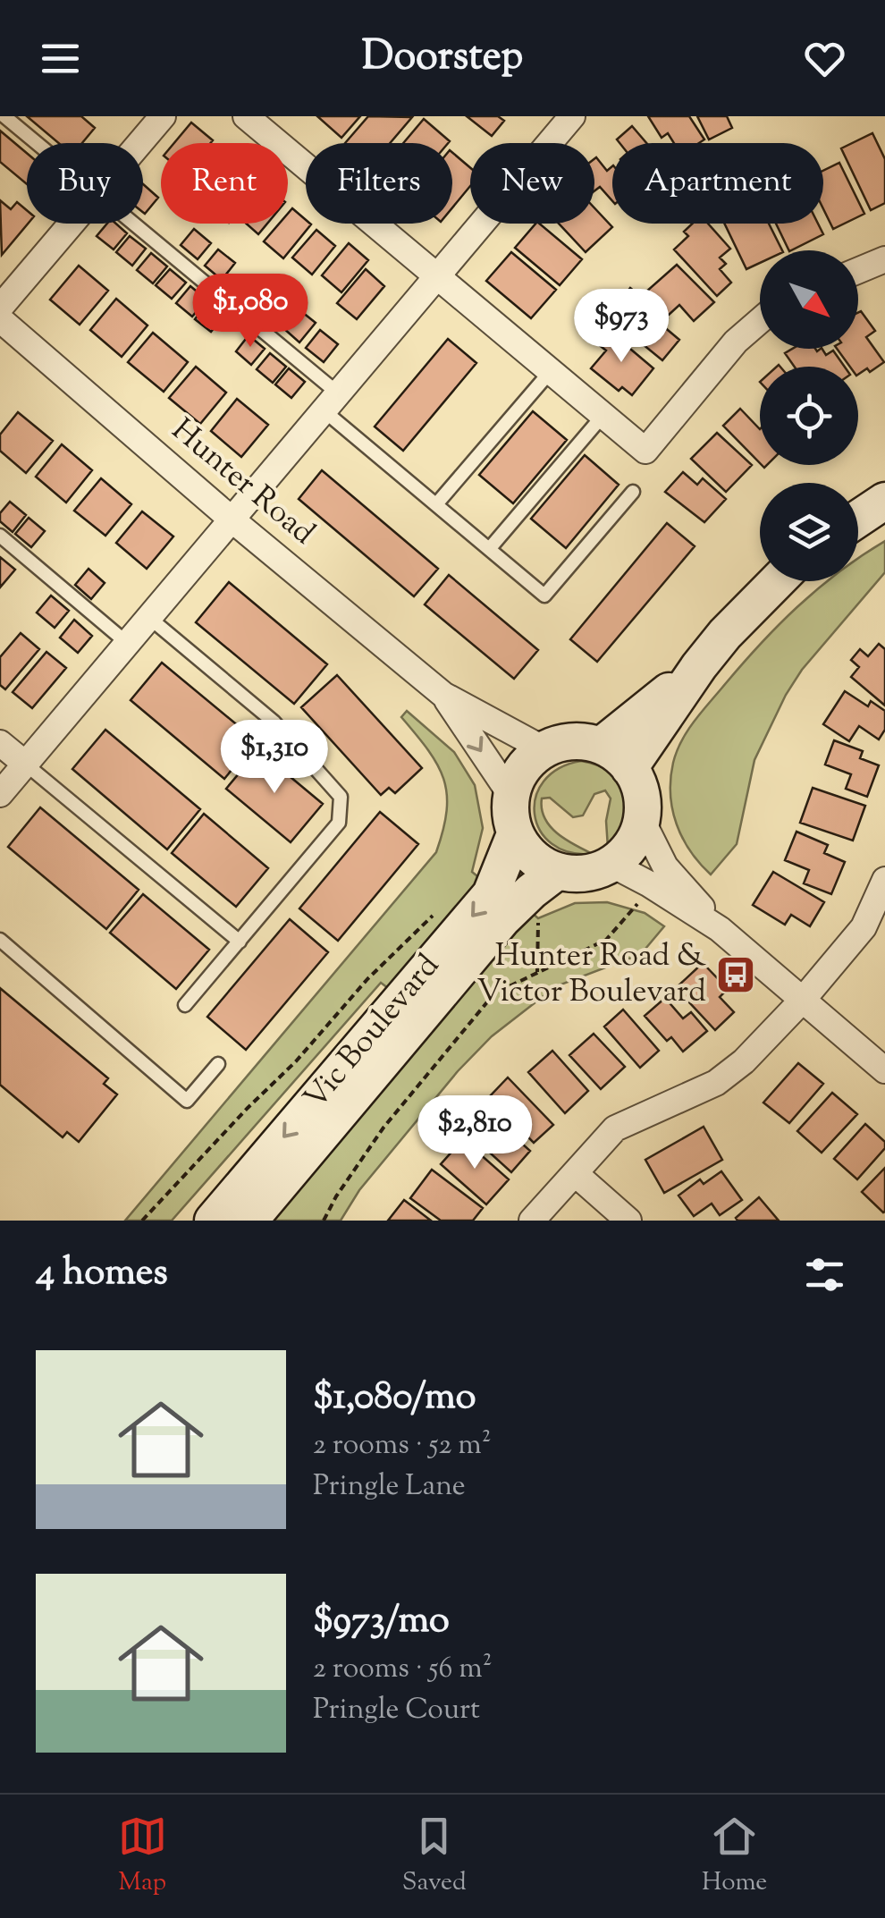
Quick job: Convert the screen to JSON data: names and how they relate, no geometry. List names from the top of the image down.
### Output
{
  "streets": {
    "street": ["Hunter Road", "Vic Boulevard"]
  },
  "crossings": [
    ["Hunter Road", "Vic Boulevard"]
  ],
  "places": {
    "bus stop": ["Hunter Road & Victor Boulevard"]
  },
  "north": "bottom right",
  "page": {
    "header": "Doorstep",
    "chip": [
      "Buy",
      "Rent",
      "Filters",
      "New",
      "Apartment"
    ],
    "price": [
      "$1,080",
      "$973",
      "$1,310",
      "$2,810"
    ],
    "heading": "4 homes",
    "list": [
      {
        "name": "$1,080/mo",
        "note": "2 rooms · 52 m² · Pringle Lane"
      },
      {
        "name": "$973/mo",
        "note": "2 rooms · 56 m² · Pringle Court"
      }
    ],
    "tabs": ["Map", "Saved", "Home"]
  }
}
